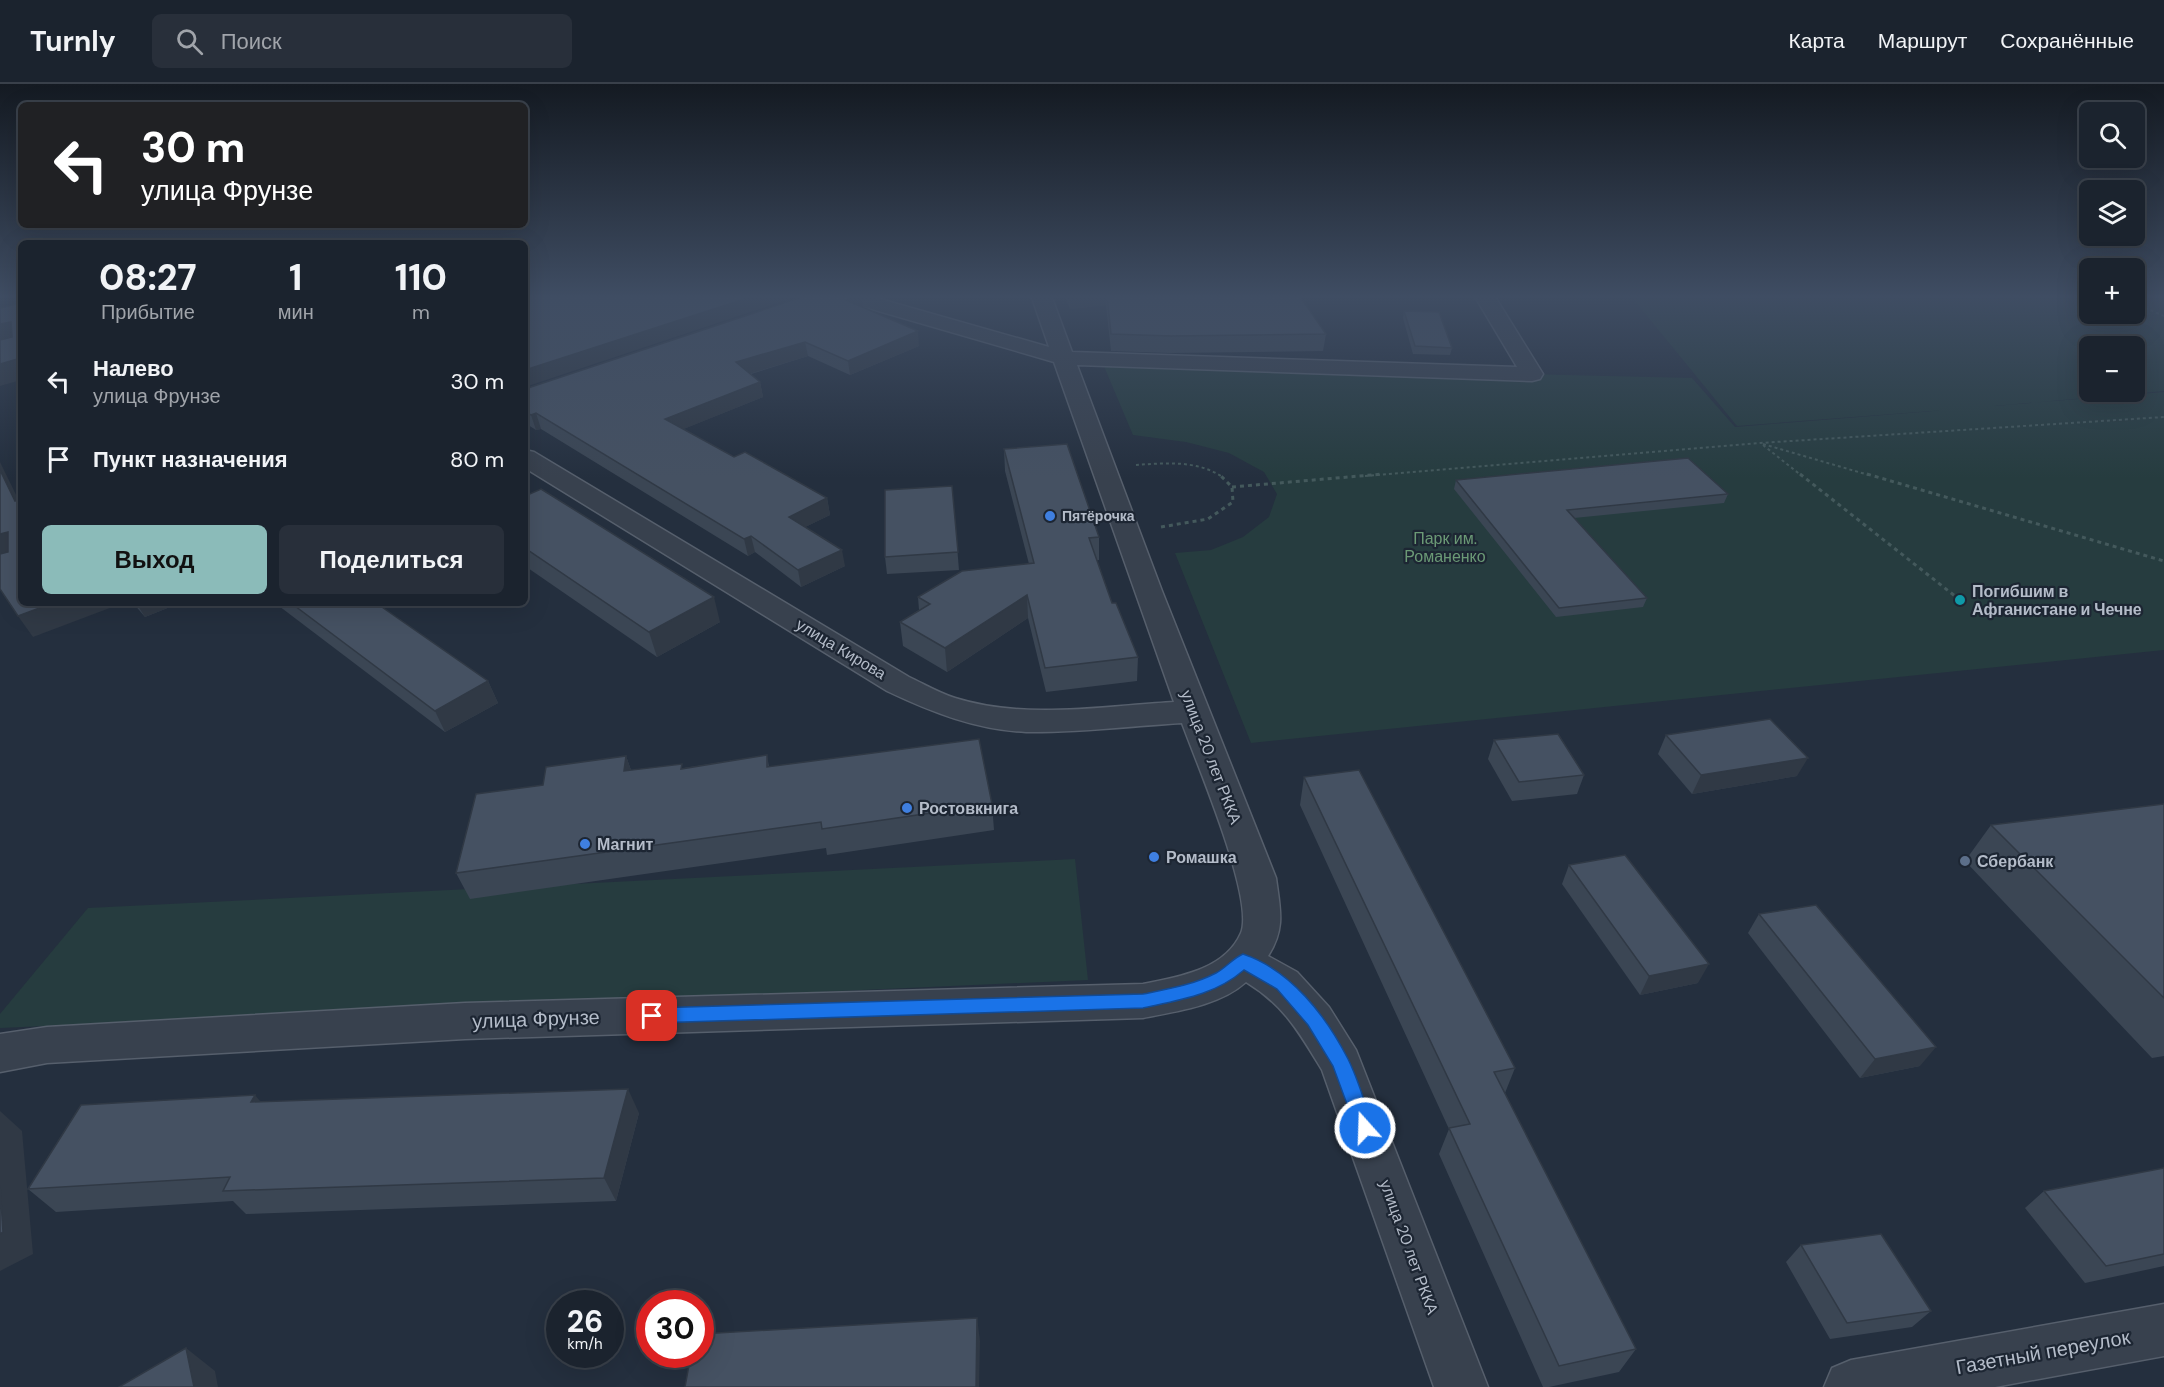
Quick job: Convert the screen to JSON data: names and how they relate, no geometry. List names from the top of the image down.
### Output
{
  "streets": {
    "street": [
      "улица Кирова",
      "улица 20 лет РККА",
      "улица Фрунзе",
      "Газетный переулок"
    ]
  },
  "crossings": [
    ["улица Кирова", "улица 20 лет РККА"],
    ["улица 20 лет РККА", "улица Фрунзе"]
  ],
  "parks": ["Парк им. Романенко"],
  "places": [
    "Пятёрочка",
    "Погибшим в Афганистане и Чечне",
    "Ростовкнига",
    "Магнит",
    "Ромашка",
    "Сбербанк"
  ],
  "page": {
    "header": "Turnly",
    "search": "Поиск",
    "nav": ["Карта", "Маршрут", "Сохранённые"],
    "map_buttons": ["+", "−"],
    "turn": ["30 m", "улица Фрунзе"],
    "eta": [
      "08:27",
      "Прибытие",
      "1",
      "мин",
      "110",
      "m"
    ],
    "list": [
      {
        "name": "Налево",
        "note": "улица Фрунзе",
        "value": "30 m"
      },
      {
        "name": "Пункт назначения",
        "value": "80 m"
      }
    ],
    "buttons": ["Выход", "Поделиться"],
    "speed": "26 km/h",
    "limit": "30"
  }
}
